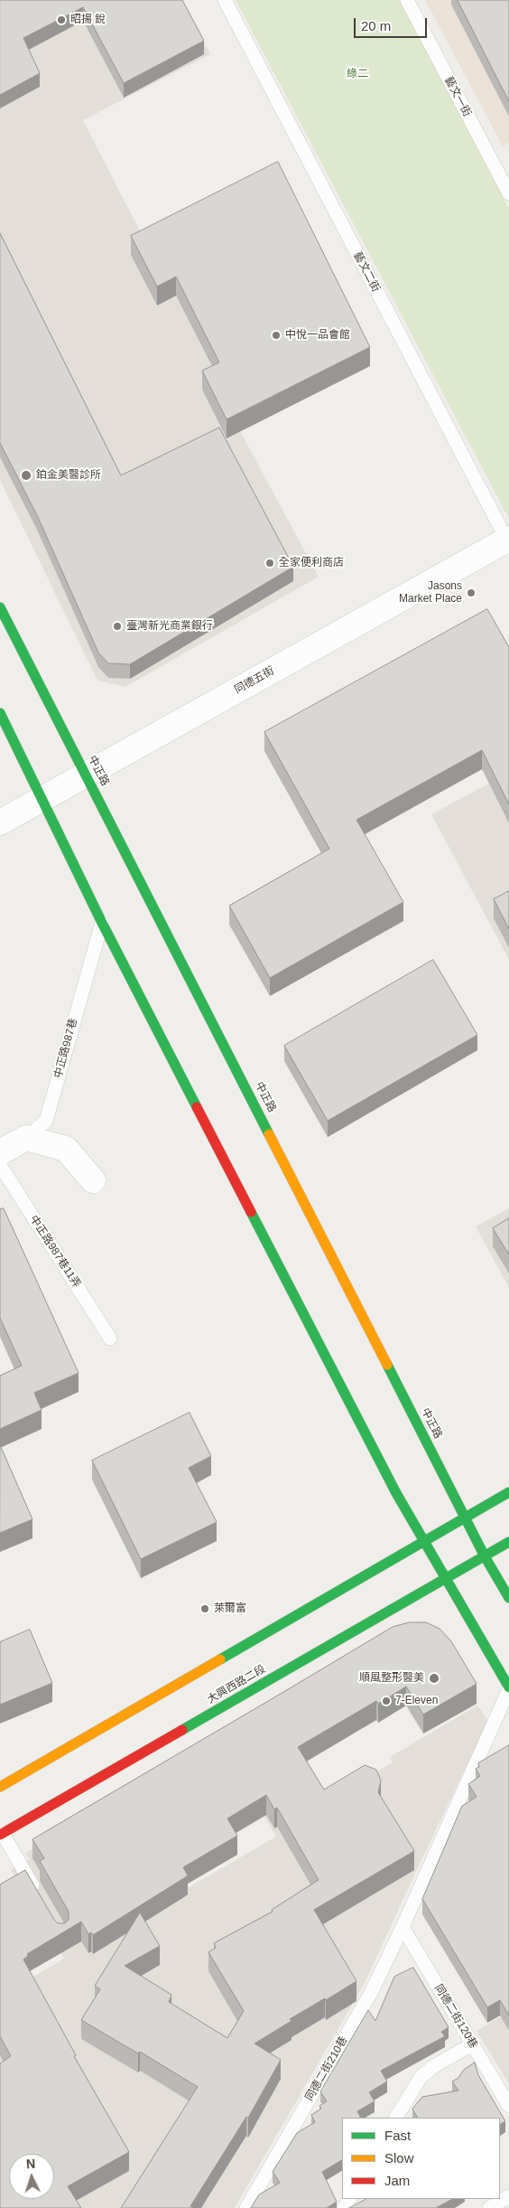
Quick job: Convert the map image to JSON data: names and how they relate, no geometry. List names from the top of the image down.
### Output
{
  "streets": {
    "street": [
      "同德五街",
      "中正路",
      "中正路987巷",
      "大興西路二段"
    ],
    "lane": [
      "藝文一街",
      "藝文二街",
      "中正路987巷11弄",
      "同德二街120巷",
      "同德二街210巷"
    ]
  },
  "crossings": [
    ["藝文二街", "同德五街"],
    ["同德五街", "中正路"],
    ["中正路", "大興西路二段"],
    ["同德二街120巷", "同德二街210巷"]
  ],
  "parks": ["綠二"],
  "places": [
    "昭揚 銳",
    "中悅一品會館",
    "鉑金美醫診所",
    "全家便利商店",
    "Jasons Market Place",
    "臺灣新光商業銀行",
    "萊爾富",
    "順風整形醫美",
    "7-Eleven"
  ],
  "legend": ["Fast", "Slow", "Jam"],
  "scale_bar": "20 m",
  "north": "top"
}
